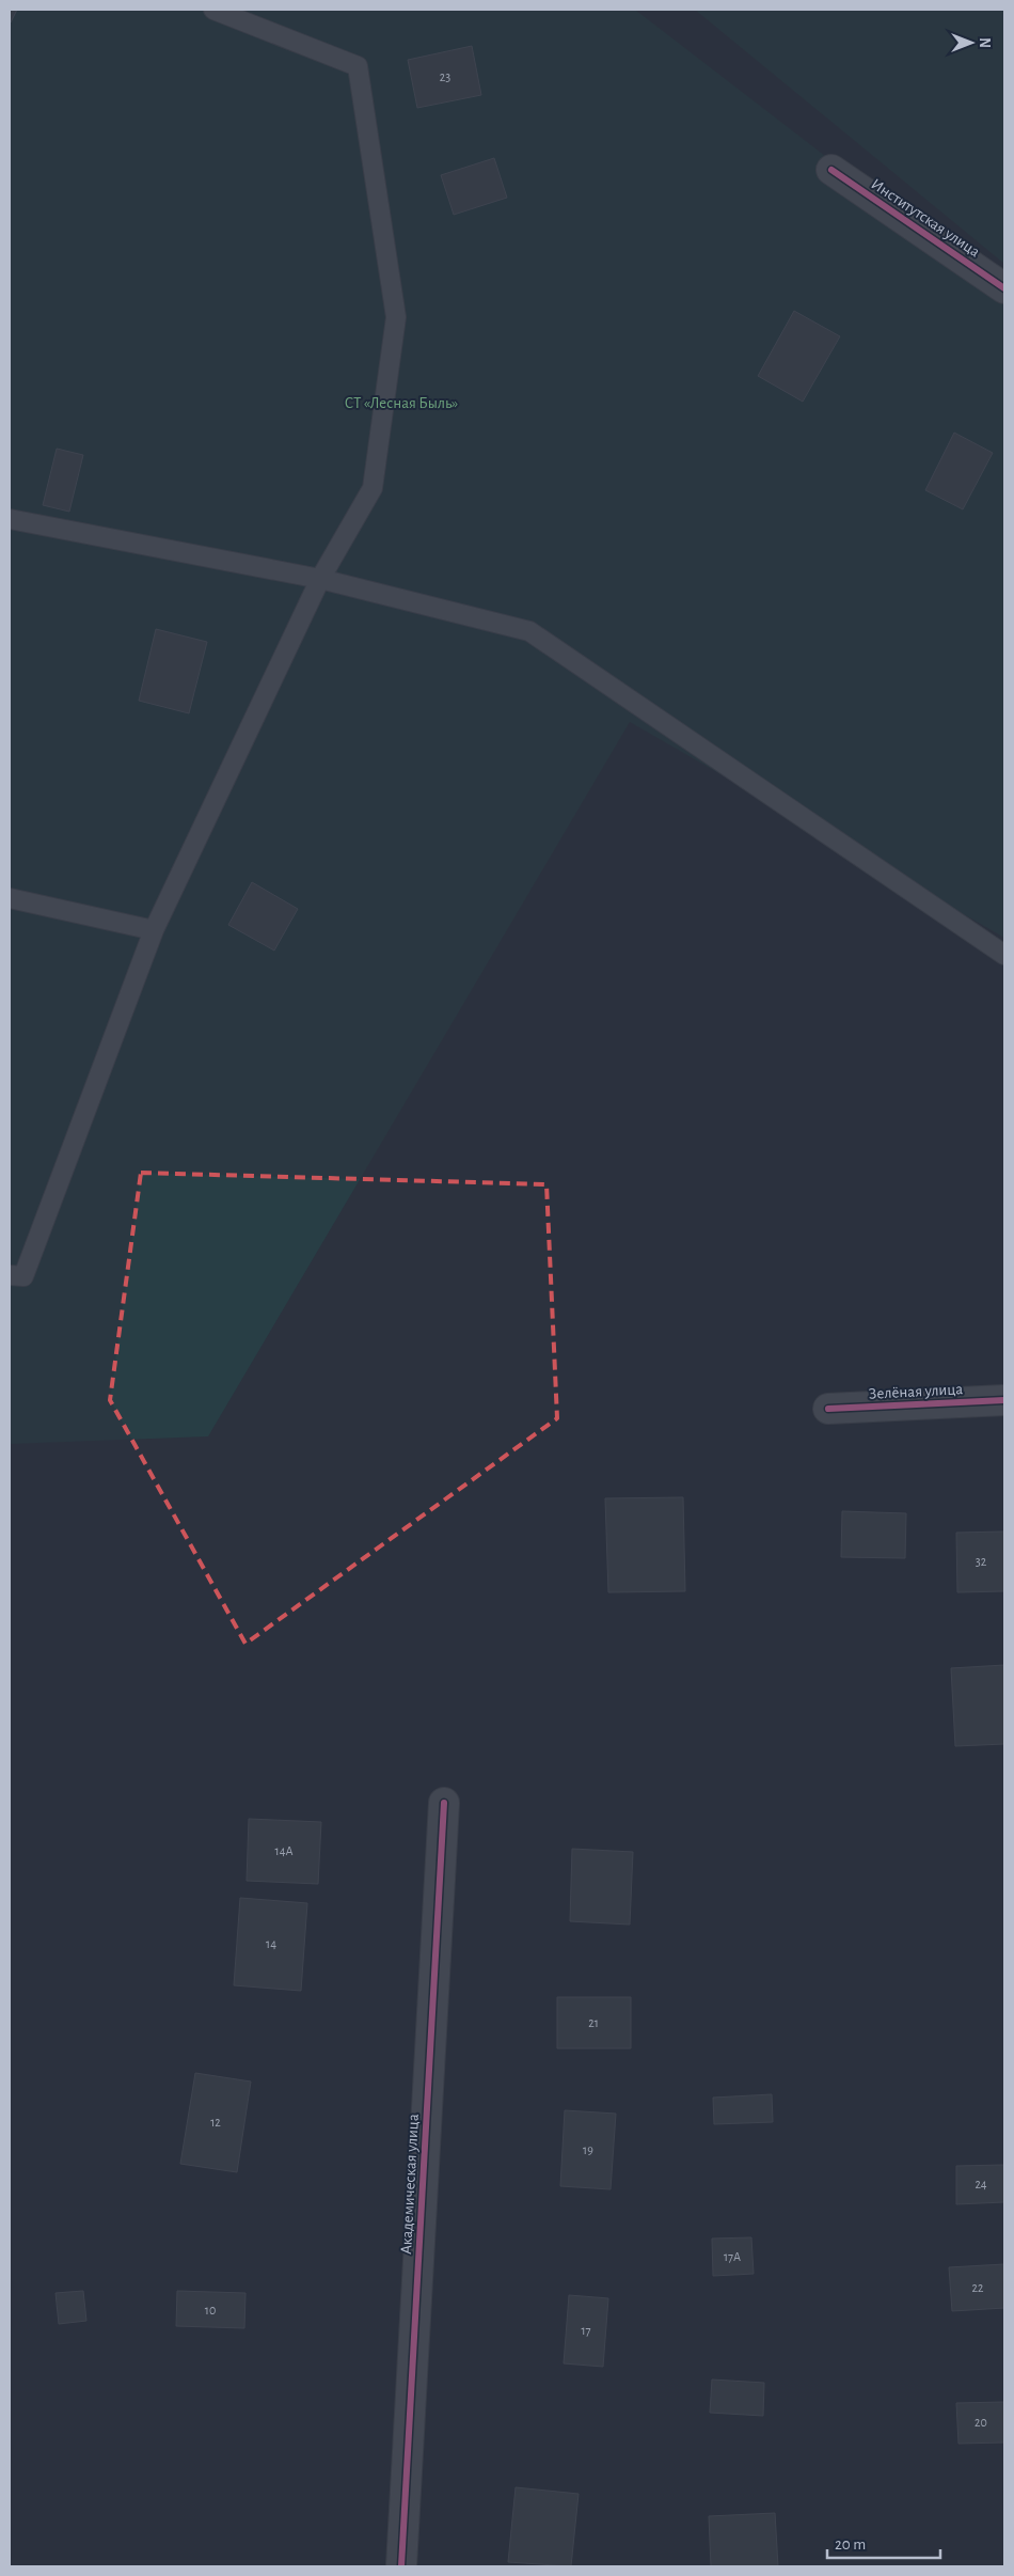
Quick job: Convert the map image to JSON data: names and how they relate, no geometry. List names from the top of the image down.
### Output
{
  "streets": {
    "street": ["Институтская улица", "Зелёная улица", "Академическая улица"]
  },
  "parks": ["СТ «Лесная Быль»"],
  "house_numbers": [
    "23",
    "32",
    "14А",
    "14",
    "21",
    "12",
    "19",
    "24",
    "17А",
    "22",
    "10",
    "17",
    "20"
  ],
  "scale_bar": "20 m",
  "north": "right"
}
